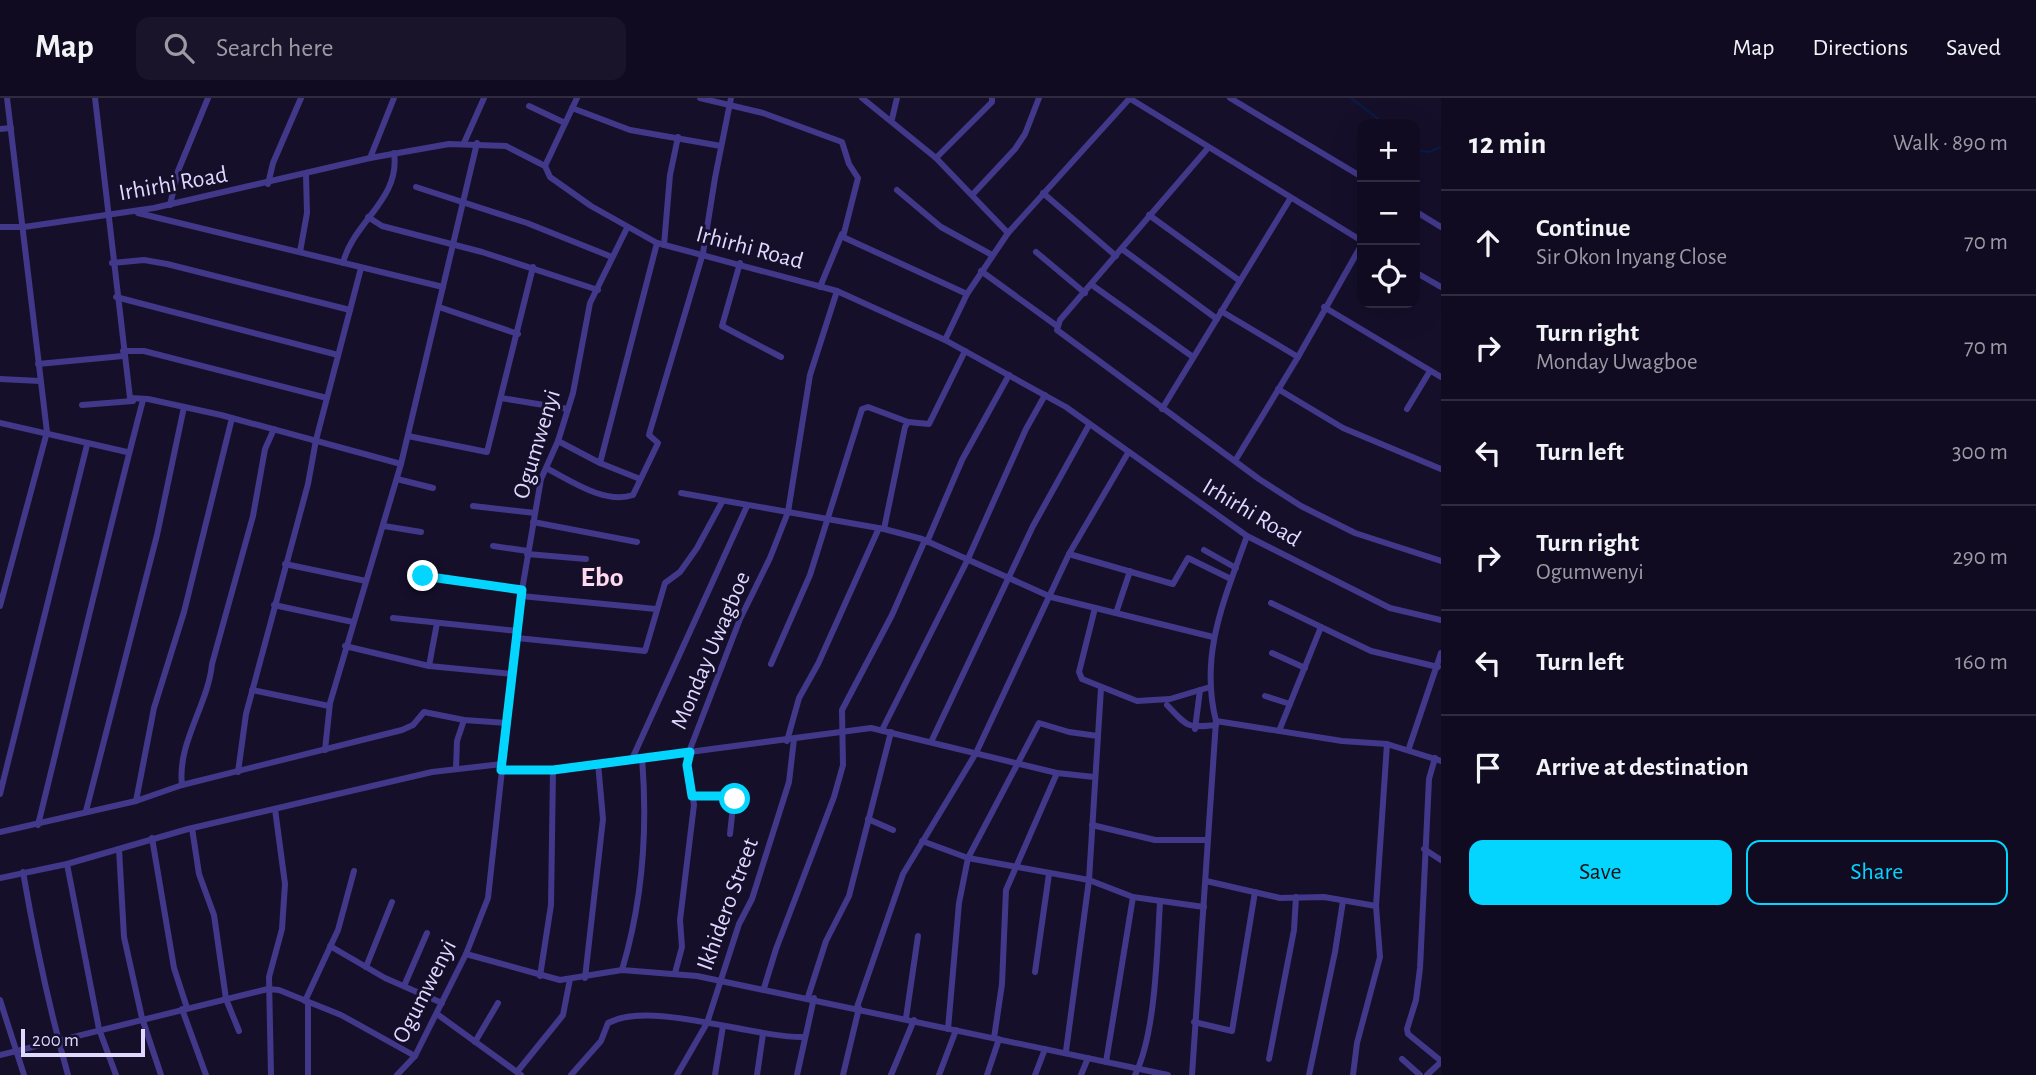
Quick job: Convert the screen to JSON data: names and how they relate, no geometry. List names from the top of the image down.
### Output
{
  "streets": {
    "street": [
      "Irhirhi Road",
      "Ogumwenyi",
      "Monday Uwagboe",
      "Ikhidero Street"
    ]
  },
  "crossings": [
    ["Irhirhi Road", "Ogumwenyi"],
    ["Irhirhi Road", "Monday Uwagboe"]
  ],
  "districts": ["Ebo"],
  "scale_bar": "200 m",
  "page": {
    "header": "Map",
    "search": "Search here",
    "nav": ["Map", "Directions", "Saved"],
    "heading": ["12 min", "Walk · 890 m"],
    "map_buttons": ["+", "−"],
    "list": [
      ["Continue", "Sir Okon Inyang Close", "70 m"],
      ["Turn right", "Monday Uwagboe", "70 m"],
      ["Turn left", "300 m"],
      ["Turn right", "Ogumwenyi", "290 m"],
      ["Turn left", "160 m"],
      "Arrive at destination"
    ],
    "buttons": ["Save", "Share"],
    "scale": "200 m"
  }
}
